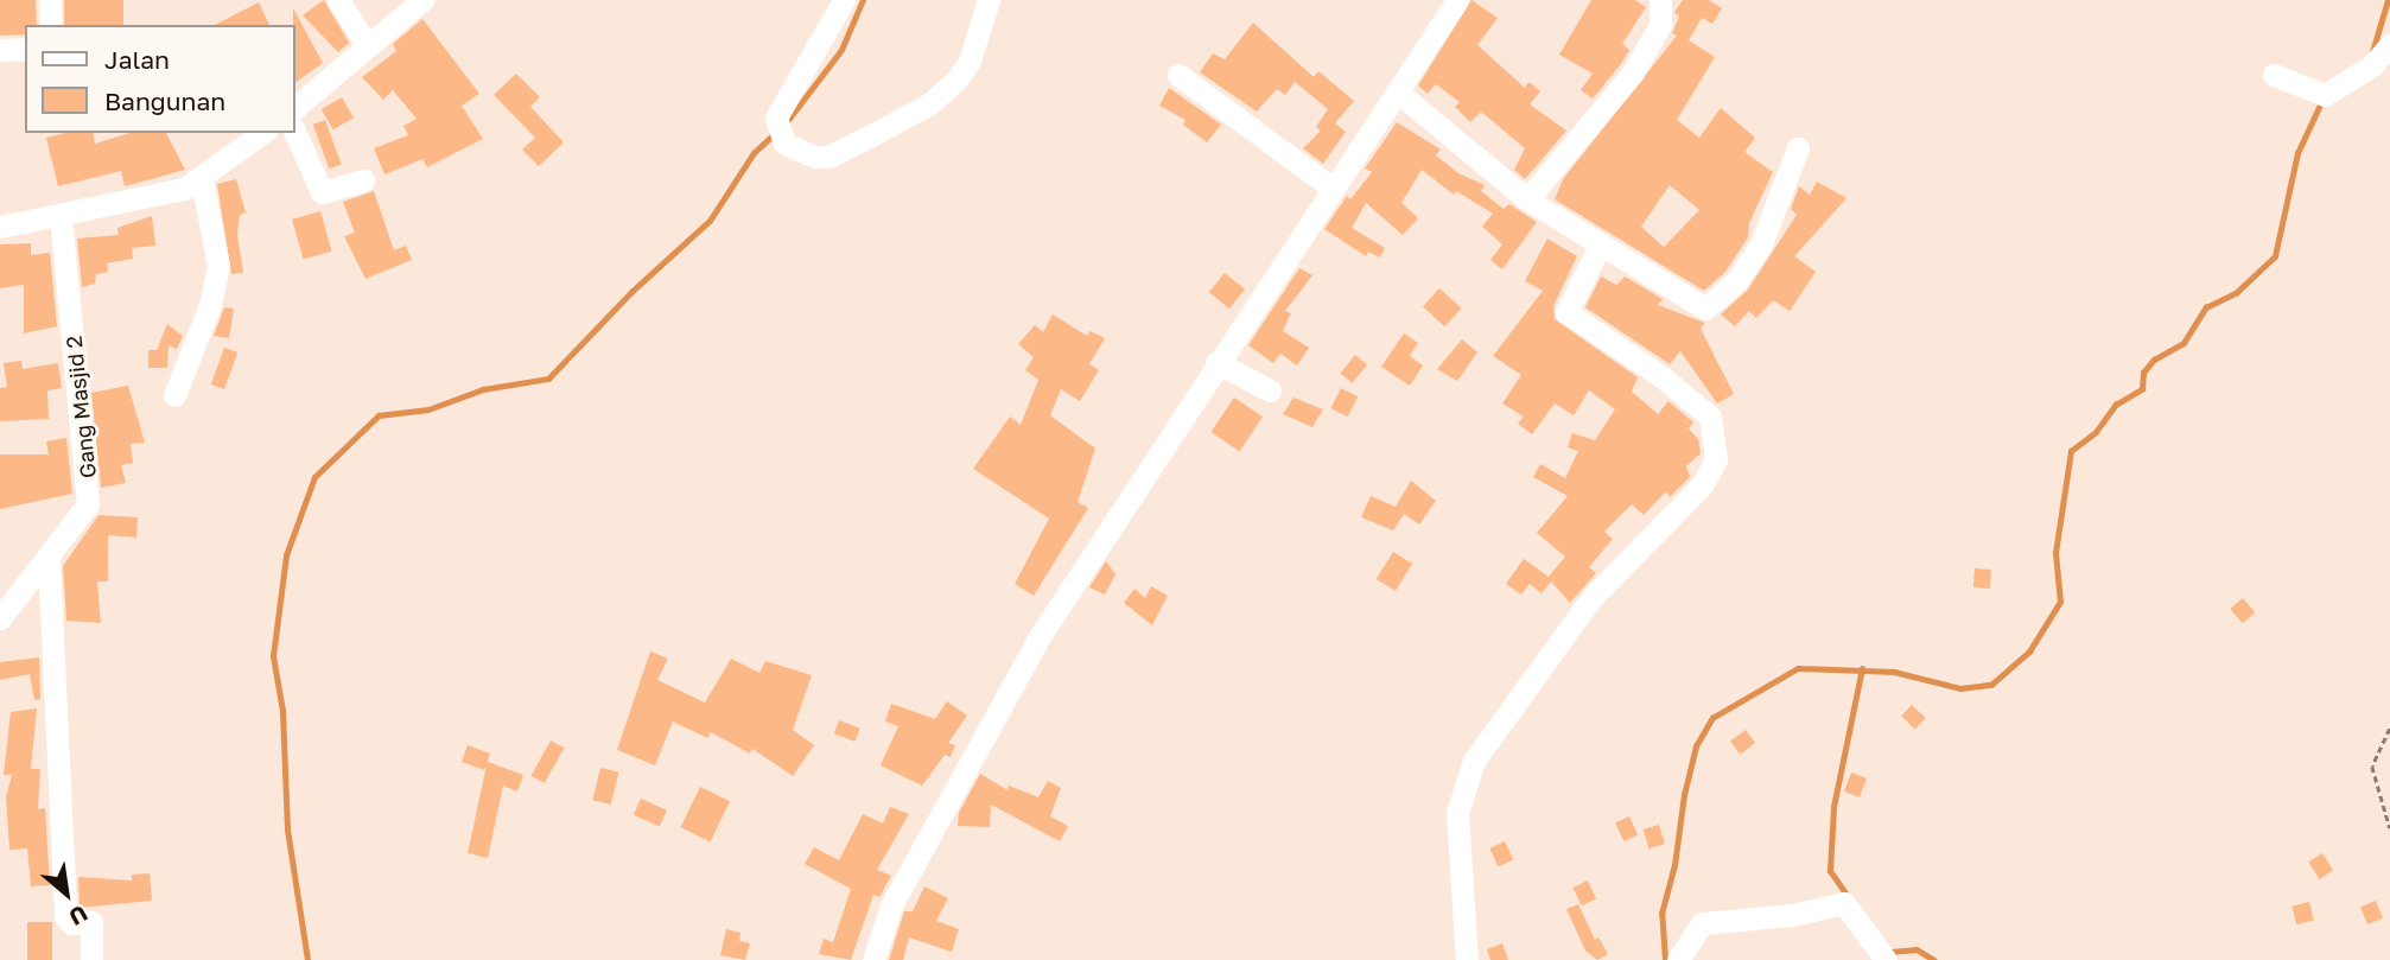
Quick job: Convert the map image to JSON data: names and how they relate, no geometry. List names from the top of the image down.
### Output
{
  "streets": {
    "street": ["Gang Masjid 2"]
  },
  "legend": ["Jalan", "Bangunan"],
  "north": "bottom right"
}
